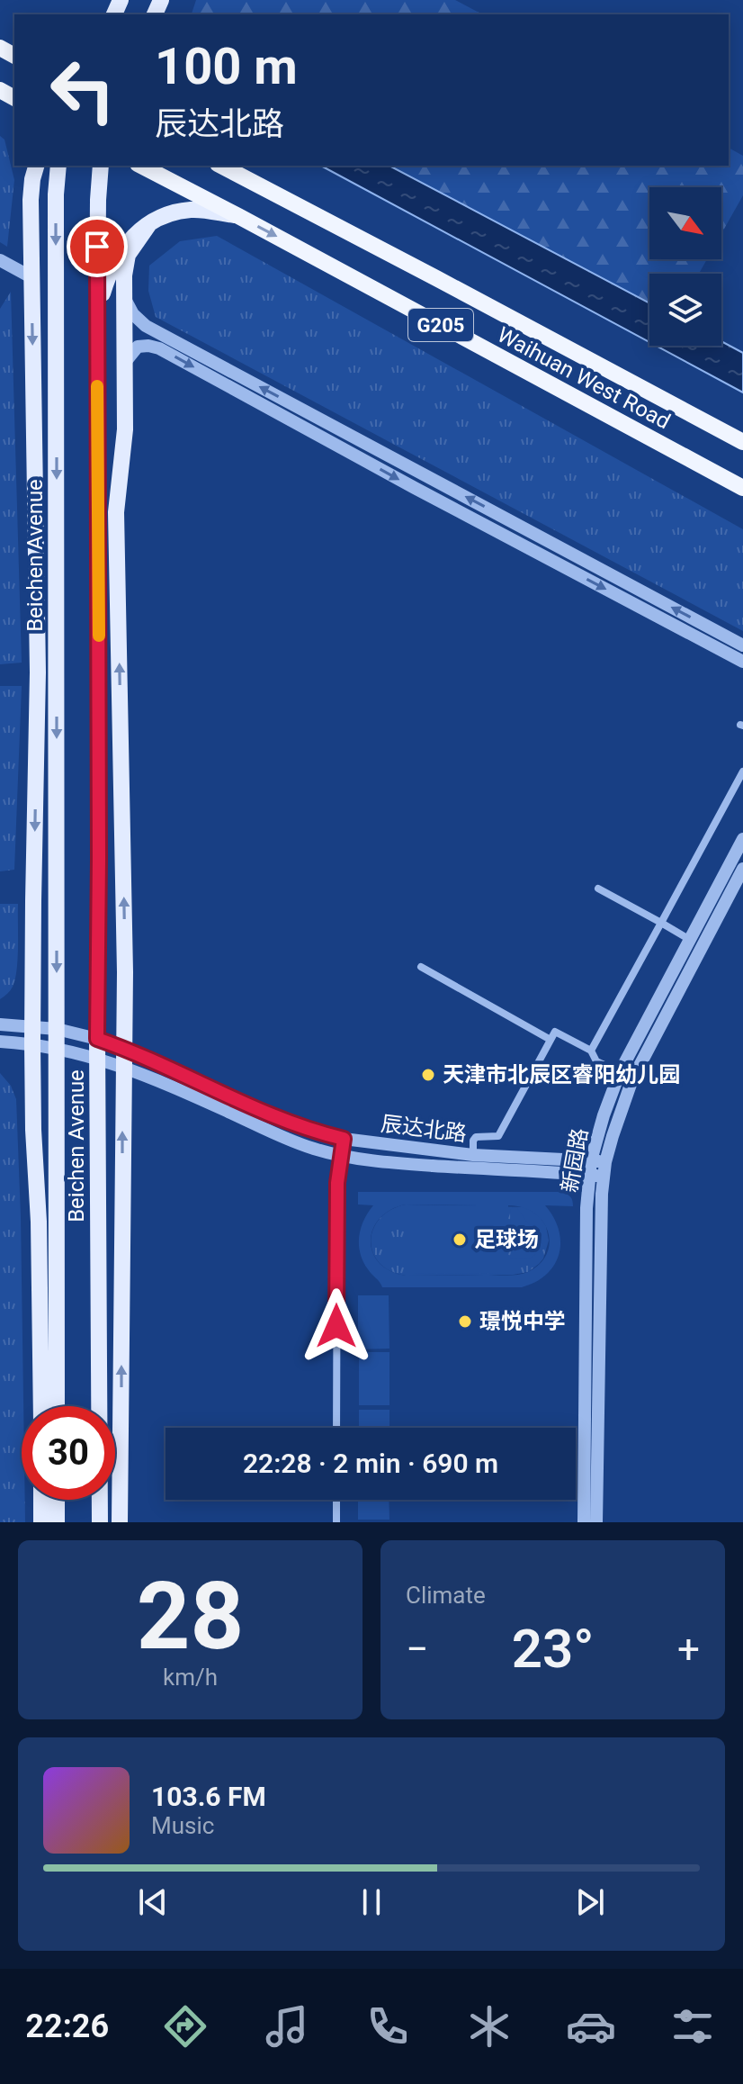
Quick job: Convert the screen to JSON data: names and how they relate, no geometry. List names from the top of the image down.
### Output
{
  "streets": {
    "highway": ["G205", "Waihuan West Road"],
    "main road": ["Beichen Avenue"],
    "street": ["辰达北路", "新园路"]
  },
  "crossings": [
    ["Beichen Avenue", "辰达北路"],
    ["辰达北路", "新园路"]
  ],
  "places": ["天津市北辰区睿阳幼儿园", "足球场", "璟悦中学"],
  "north": "bottom right",
  "page": {
    "turn": ["100 m", "辰达北路"],
    "limit": "30",
    "trip": "22:28 · 2 min · 690 m",
    "tile": [
      ["28", "km/h"],
      "Climate"
    ],
    "heat": ["−", "23°", "+"],
    "song": ["103.6 FM", "Music"],
    "tabs": "22:26"
  }
}
